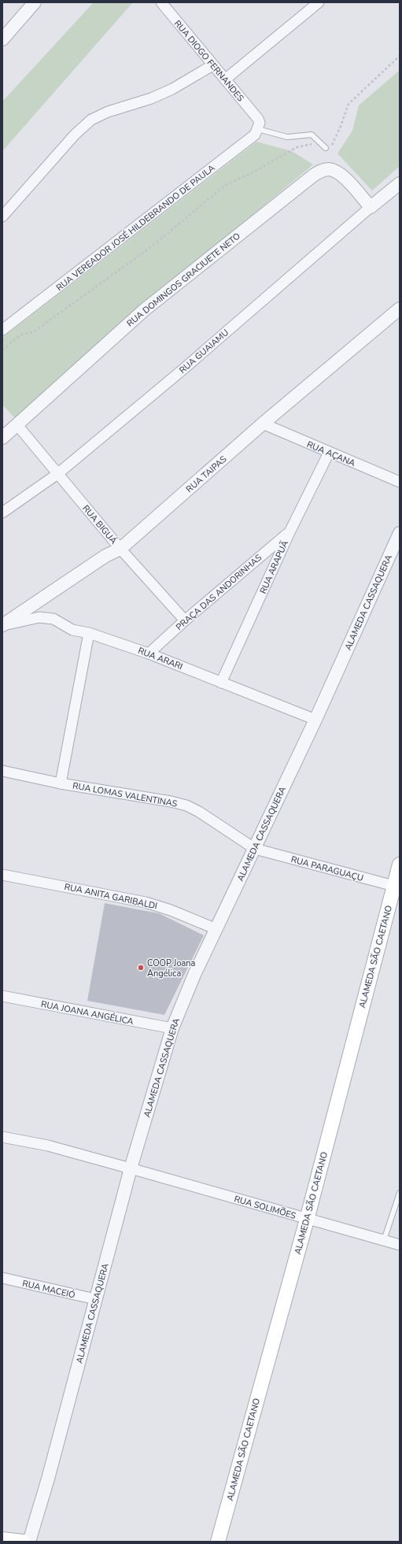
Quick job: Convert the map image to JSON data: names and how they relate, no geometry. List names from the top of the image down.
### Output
{
  "streets": {
    "main road": ["ALAMEDA SÃO CAETANO"],
    "street": [
      "RUA DIOGO FERNANDES",
      "RUA VEREADOR JOSÉ HILDEBRANDO DE PAULA",
      "RUA DOMINGOS GRACIUETE NETO",
      "RUA GUAIAMU",
      "RUA AÇANA",
      "RUA TAIPAS",
      "RUA BIGUÁ",
      "RUA ARAPUÃ",
      "PRAÇA DAS ANDORINHAS",
      "ALAMEDA CASSAQUERA",
      "RUA ARARI",
      "RUA LOMAS VALENTINAS",
      "RUA PARAGUAÇU",
      "RUA ANITA GARIBALDI",
      "RUA JOANA ANGÉLICA",
      "RUA SOLIMÕES",
      "RUA MACEIÓ"
    ]
  },
  "crossings": [
    ["RUA DIOGO FERNANDES", "RUA VEREADOR JOSÉ HILDEBRANDO DE PAULA"],
    ["RUA DOMINGOS GRACIUETE NETO", "RUA GUAIAMU"],
    ["RUA DOMINGOS GRACIUETE NETO", "RUA BIGUÁ"],
    ["RUA GUAIAMU", "RUA BIGUÁ"],
    ["RUA AÇANA", "RUA TAIPAS"],
    ["RUA AÇANA", "RUA ARAPUÃ"],
    ["RUA TAIPAS", "RUA BIGUÁ"],
    ["RUA TAIPAS", "RUA ARARI"],
    ["RUA BIGUÁ", "PRAÇA DAS ANDORINHAS"],
    ["RUA ARAPUÃ", "PRAÇA DAS ANDORINHAS"],
    ["RUA ARAPUÃ", "RUA ARARI"],
    ["PRAÇA DAS ANDORINHAS", "RUA ARARI"],
    ["ALAMEDA CASSAQUERA", "RUA ARARI"],
    ["ALAMEDA CASSAQUERA", "RUA LOMAS VALENTINAS"],
    ["ALAMEDA CASSAQUERA", "RUA PARAGUAÇU"],
    ["ALAMEDA CASSAQUERA", "RUA ANITA GARIBALDI"],
    ["ALAMEDA CASSAQUERA", "RUA JOANA ANGÉLICA"],
    ["ALAMEDA CASSAQUERA", "RUA SOLIMÕES"],
    ["ALAMEDA CASSAQUERA", "RUA MACEIÓ"],
    ["RUA LOMAS VALENTINAS", "RUA PARAGUAÇU"],
    ["RUA PARAGUAÇU", "ALAMEDA SÃO CAETANO"],
    ["ALAMEDA SÃO CAETANO", "RUA SOLIMÕES"]
  ],
  "places": ["COOP Joana Angélica"]
}
